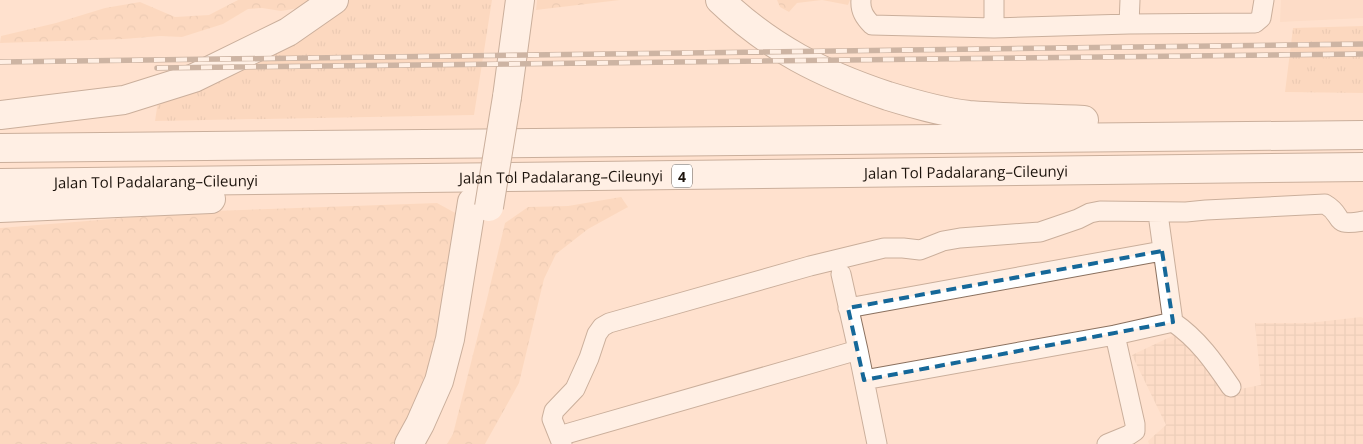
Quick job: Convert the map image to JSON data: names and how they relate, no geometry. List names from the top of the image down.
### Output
{
  "streets": {
    "highway": ["Jalan Tol Padalarang–Cileunyi", "4"]
  }
}
